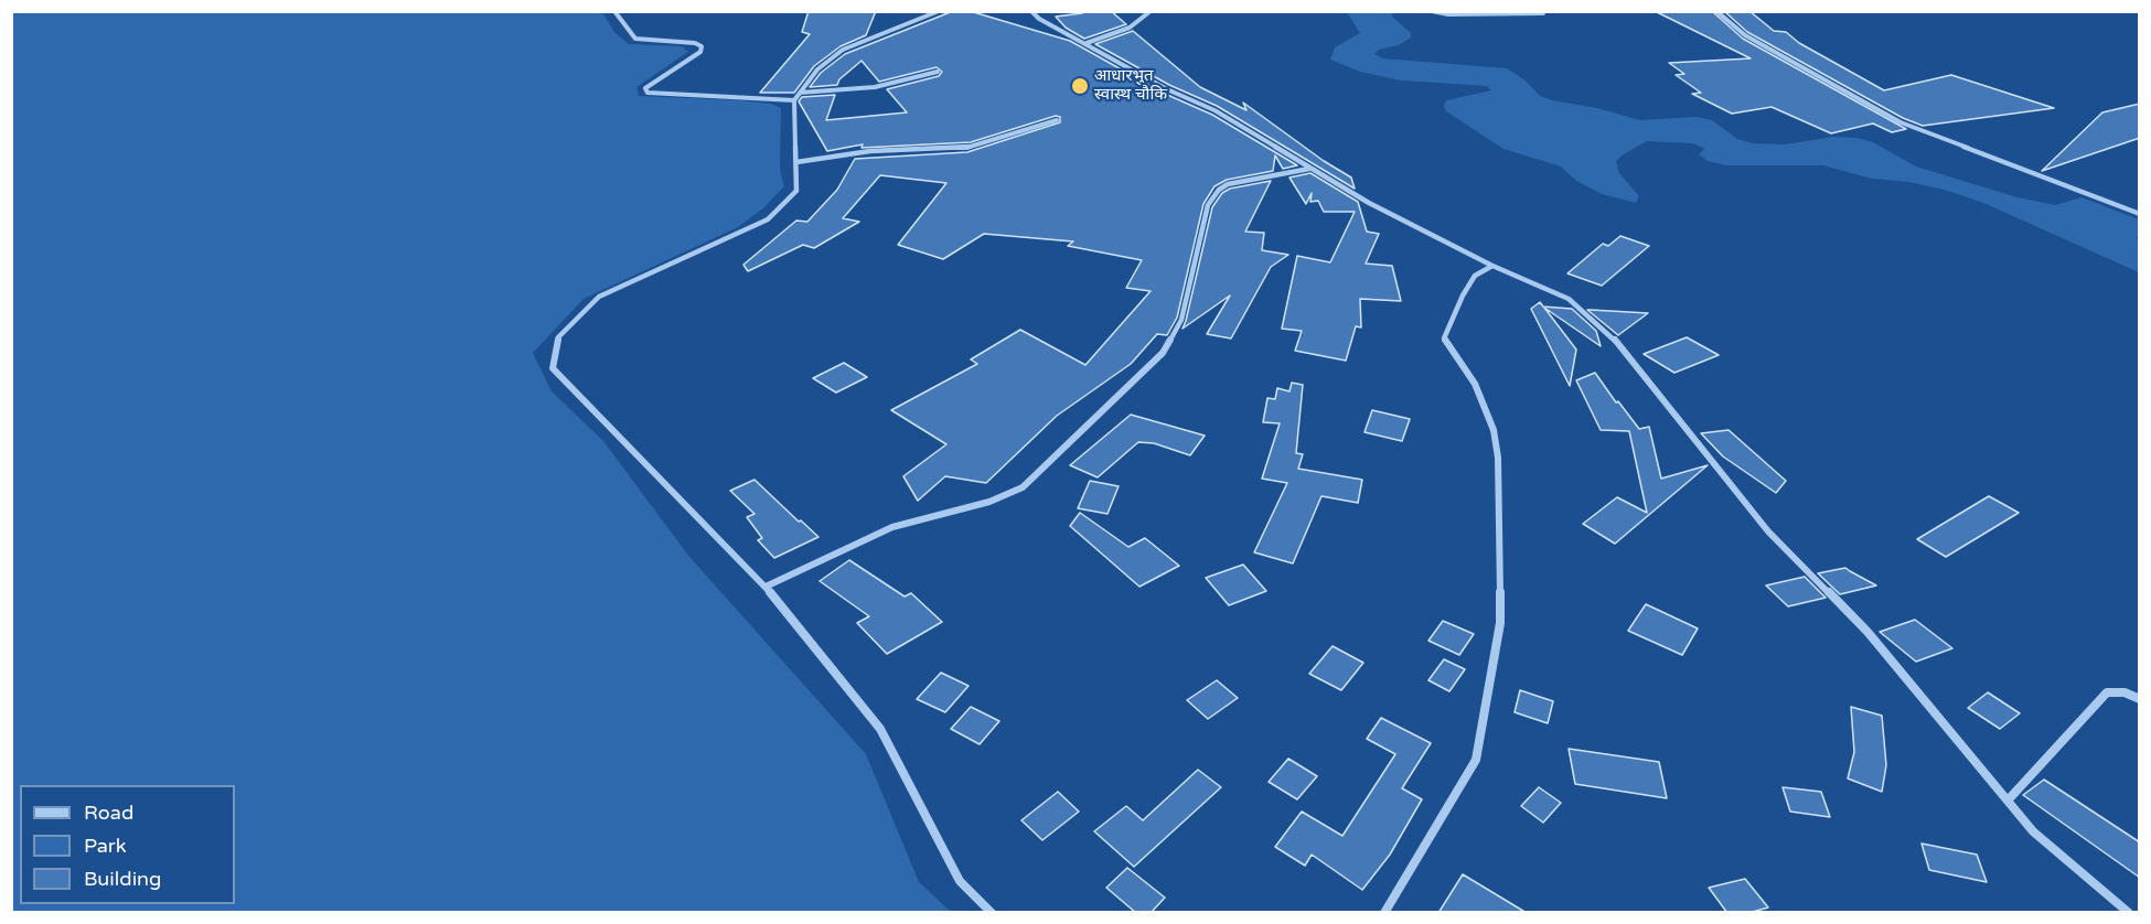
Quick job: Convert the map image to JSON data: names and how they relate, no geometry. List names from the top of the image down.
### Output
{
  "places": ["आधारभुत स्वास्थ चौकि"],
  "legend": ["Road", "Park", "Building"]
}
